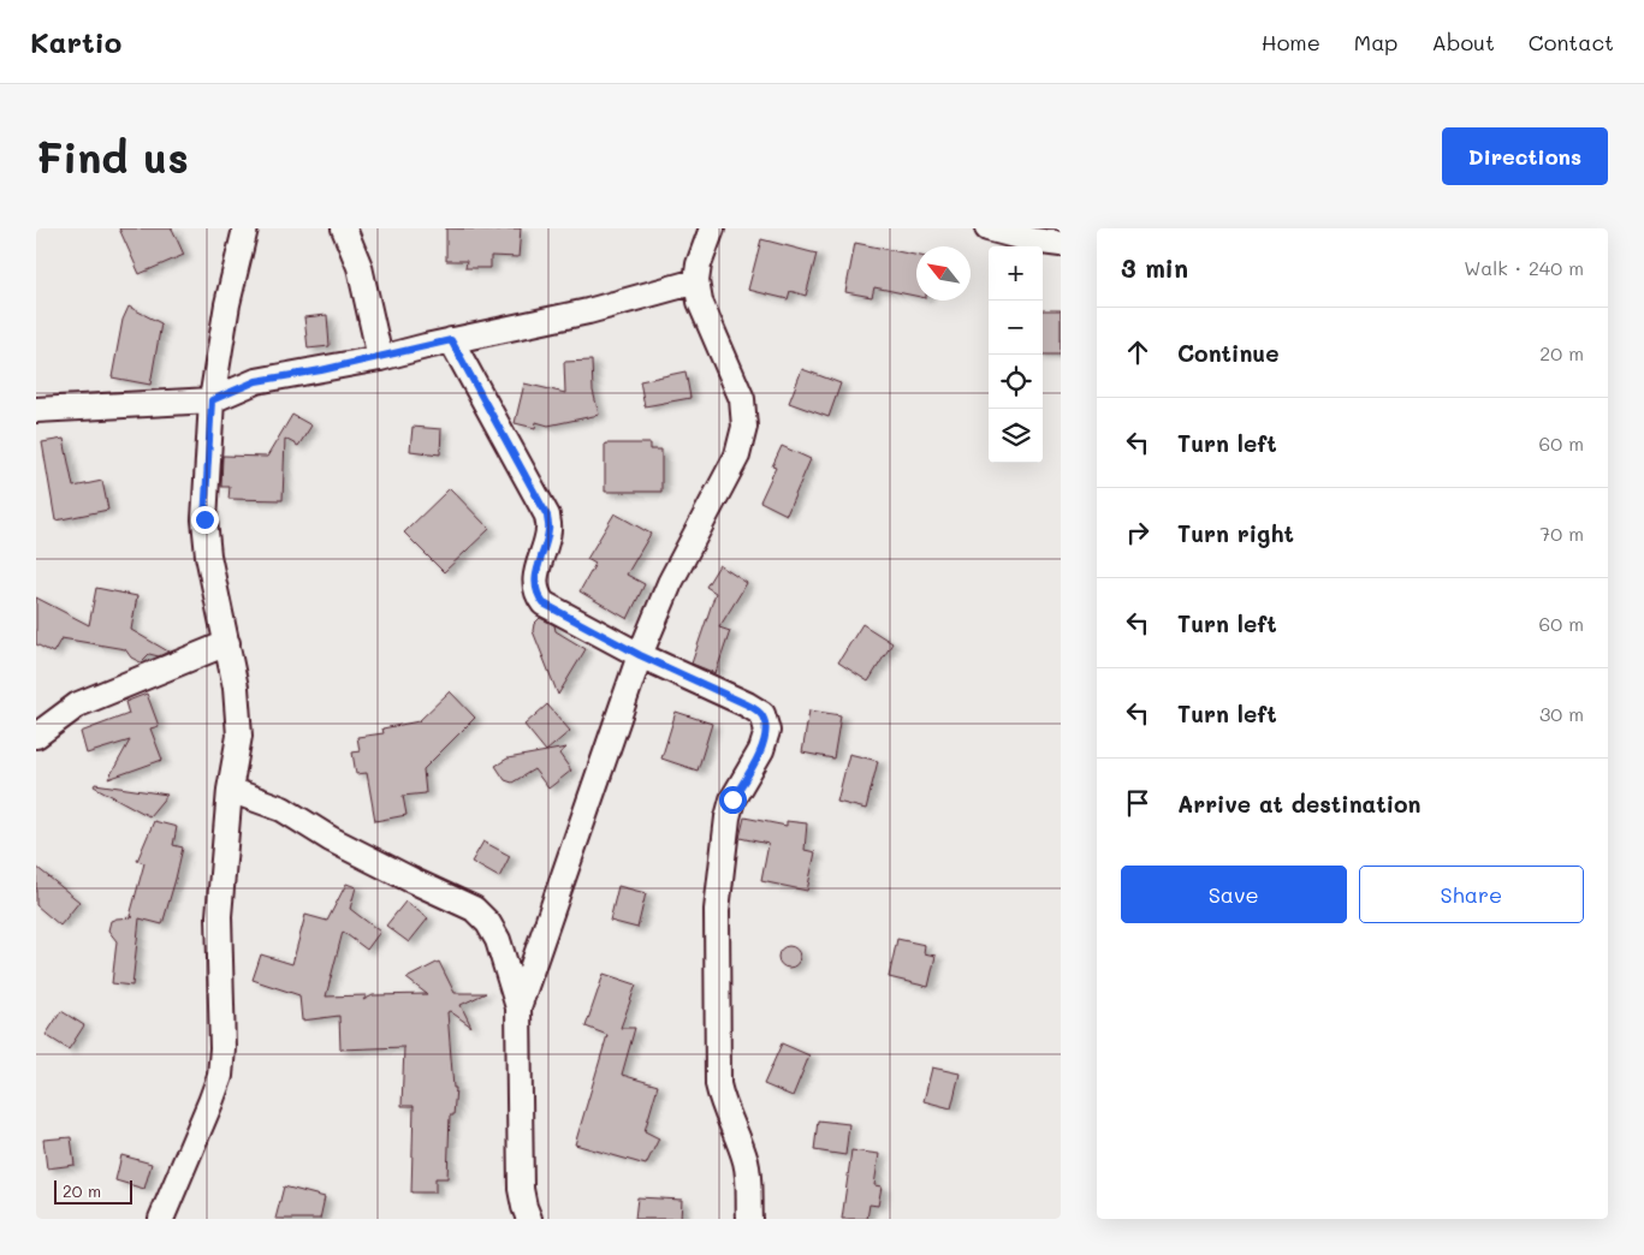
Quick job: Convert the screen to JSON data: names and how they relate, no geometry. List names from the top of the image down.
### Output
{
  "scale_bar": "20 m",
  "north": "top left",
  "page": {
    "header": "Kartio",
    "nav": [
      "Home",
      "Map",
      "About",
      "Contact"
    ],
    "buttons": [
      "Directions",
      ["Save", "Share"]
    ],
    "title": "Find us",
    "heading": ["3 min", "Walk · 240 m"],
    "map_buttons": ["+", "−"],
    "list": [
      ["Continue", "20 m"],
      ["Turn left", "60 m"],
      ["Turn right", "70 m"],
      ["Turn left", "60 m"],
      ["Turn left", "30 m"],
      "Arrive at destination"
    ],
    "scale": "20 m"
  }
}
